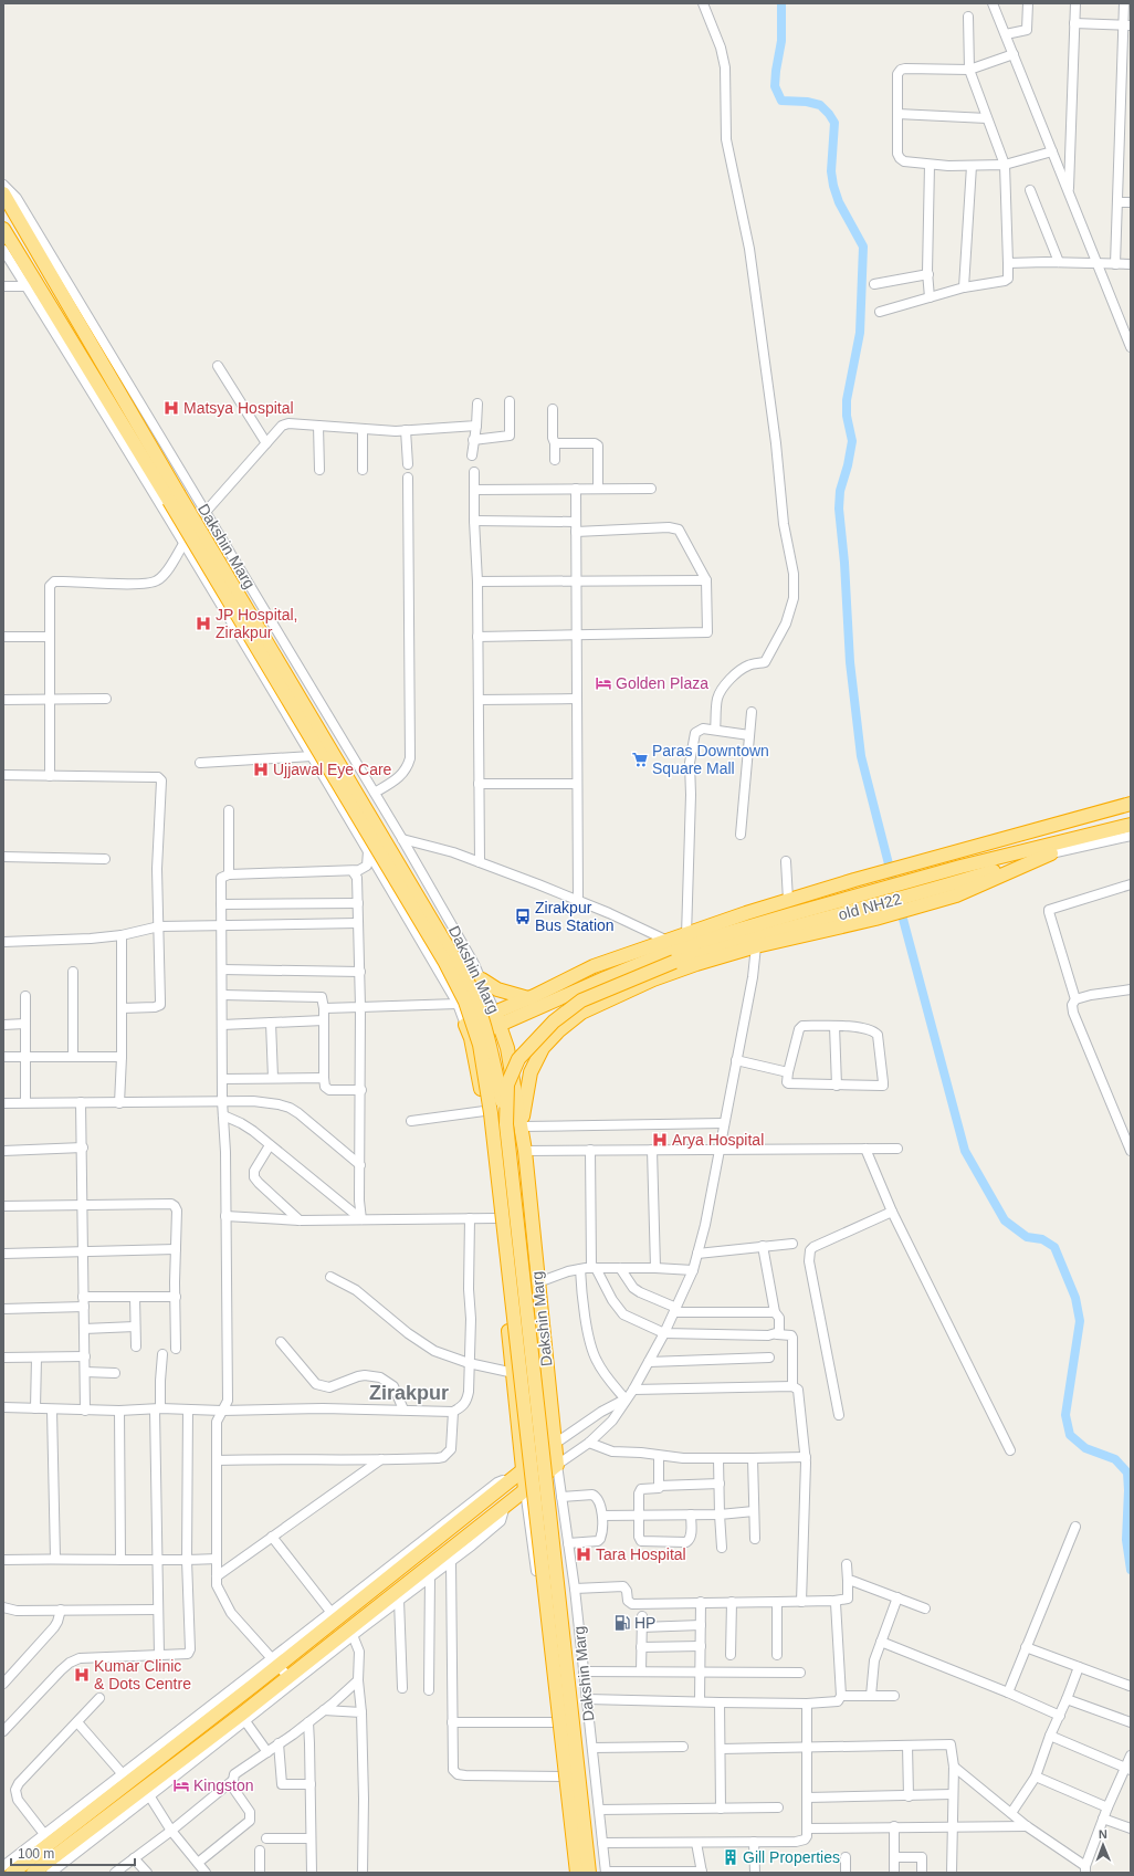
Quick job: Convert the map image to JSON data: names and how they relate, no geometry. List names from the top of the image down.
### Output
{
  "streets": {
    "highway": ["Dakshin Marg", "old NH22"]
  },
  "crossings": [
    ["Dakshin Marg", "old NH22"]
  ],
  "districts": ["Zirakpur"],
  "places": {
    "hospital": [
      "Matsya Hospital",
      "JP Hospital, Zirakpur",
      "Ujjawal Eye Care",
      "Arya Hospital",
      "Tara Hospital",
      "Kumar Clinic & Dots Centre"
    ],
    "hotel": ["Golden Plaza", "Kingston"],
    "supermarket": ["Paras Downtown Square Mall"],
    "bus stop": ["Zirakpur Bus Station"],
    "fuel station": ["HP"],
    "building": ["Gill Properties"]
  },
  "scale_bar": "100 m",
  "north": "top"
}
